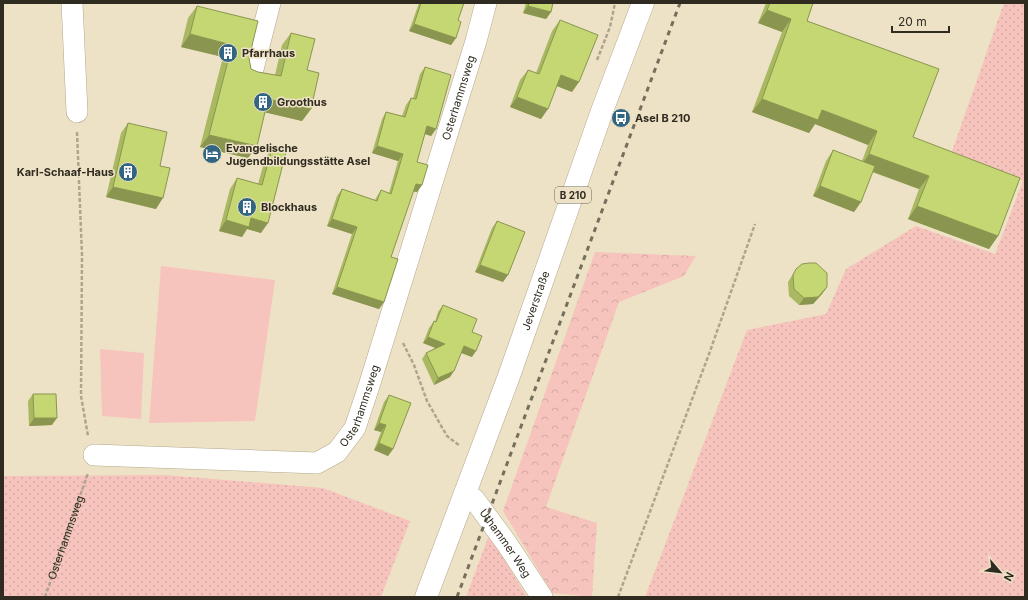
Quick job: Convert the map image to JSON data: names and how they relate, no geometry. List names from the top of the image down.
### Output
{
  "streets": {
    "main road": ["B 210", "Jeverstraße"],
    "street": ["Osterhammsweg", "Uthammer Weg"]
  },
  "crossings": [
    ["Jeverstraße", "Uthammer Weg"]
  ],
  "places": {
    "building": [
      "Pfarrhaus",
      "Groothus",
      "Karl-Schaaf-Haus",
      "Blockhaus"
    ],
    "bus stop": ["Asel B 210"],
    "hotel": ["Evangelische Jugendbildungsstätte Asel"]
  },
  "scale_bar": "20 m",
  "north": "bottom right"
}
